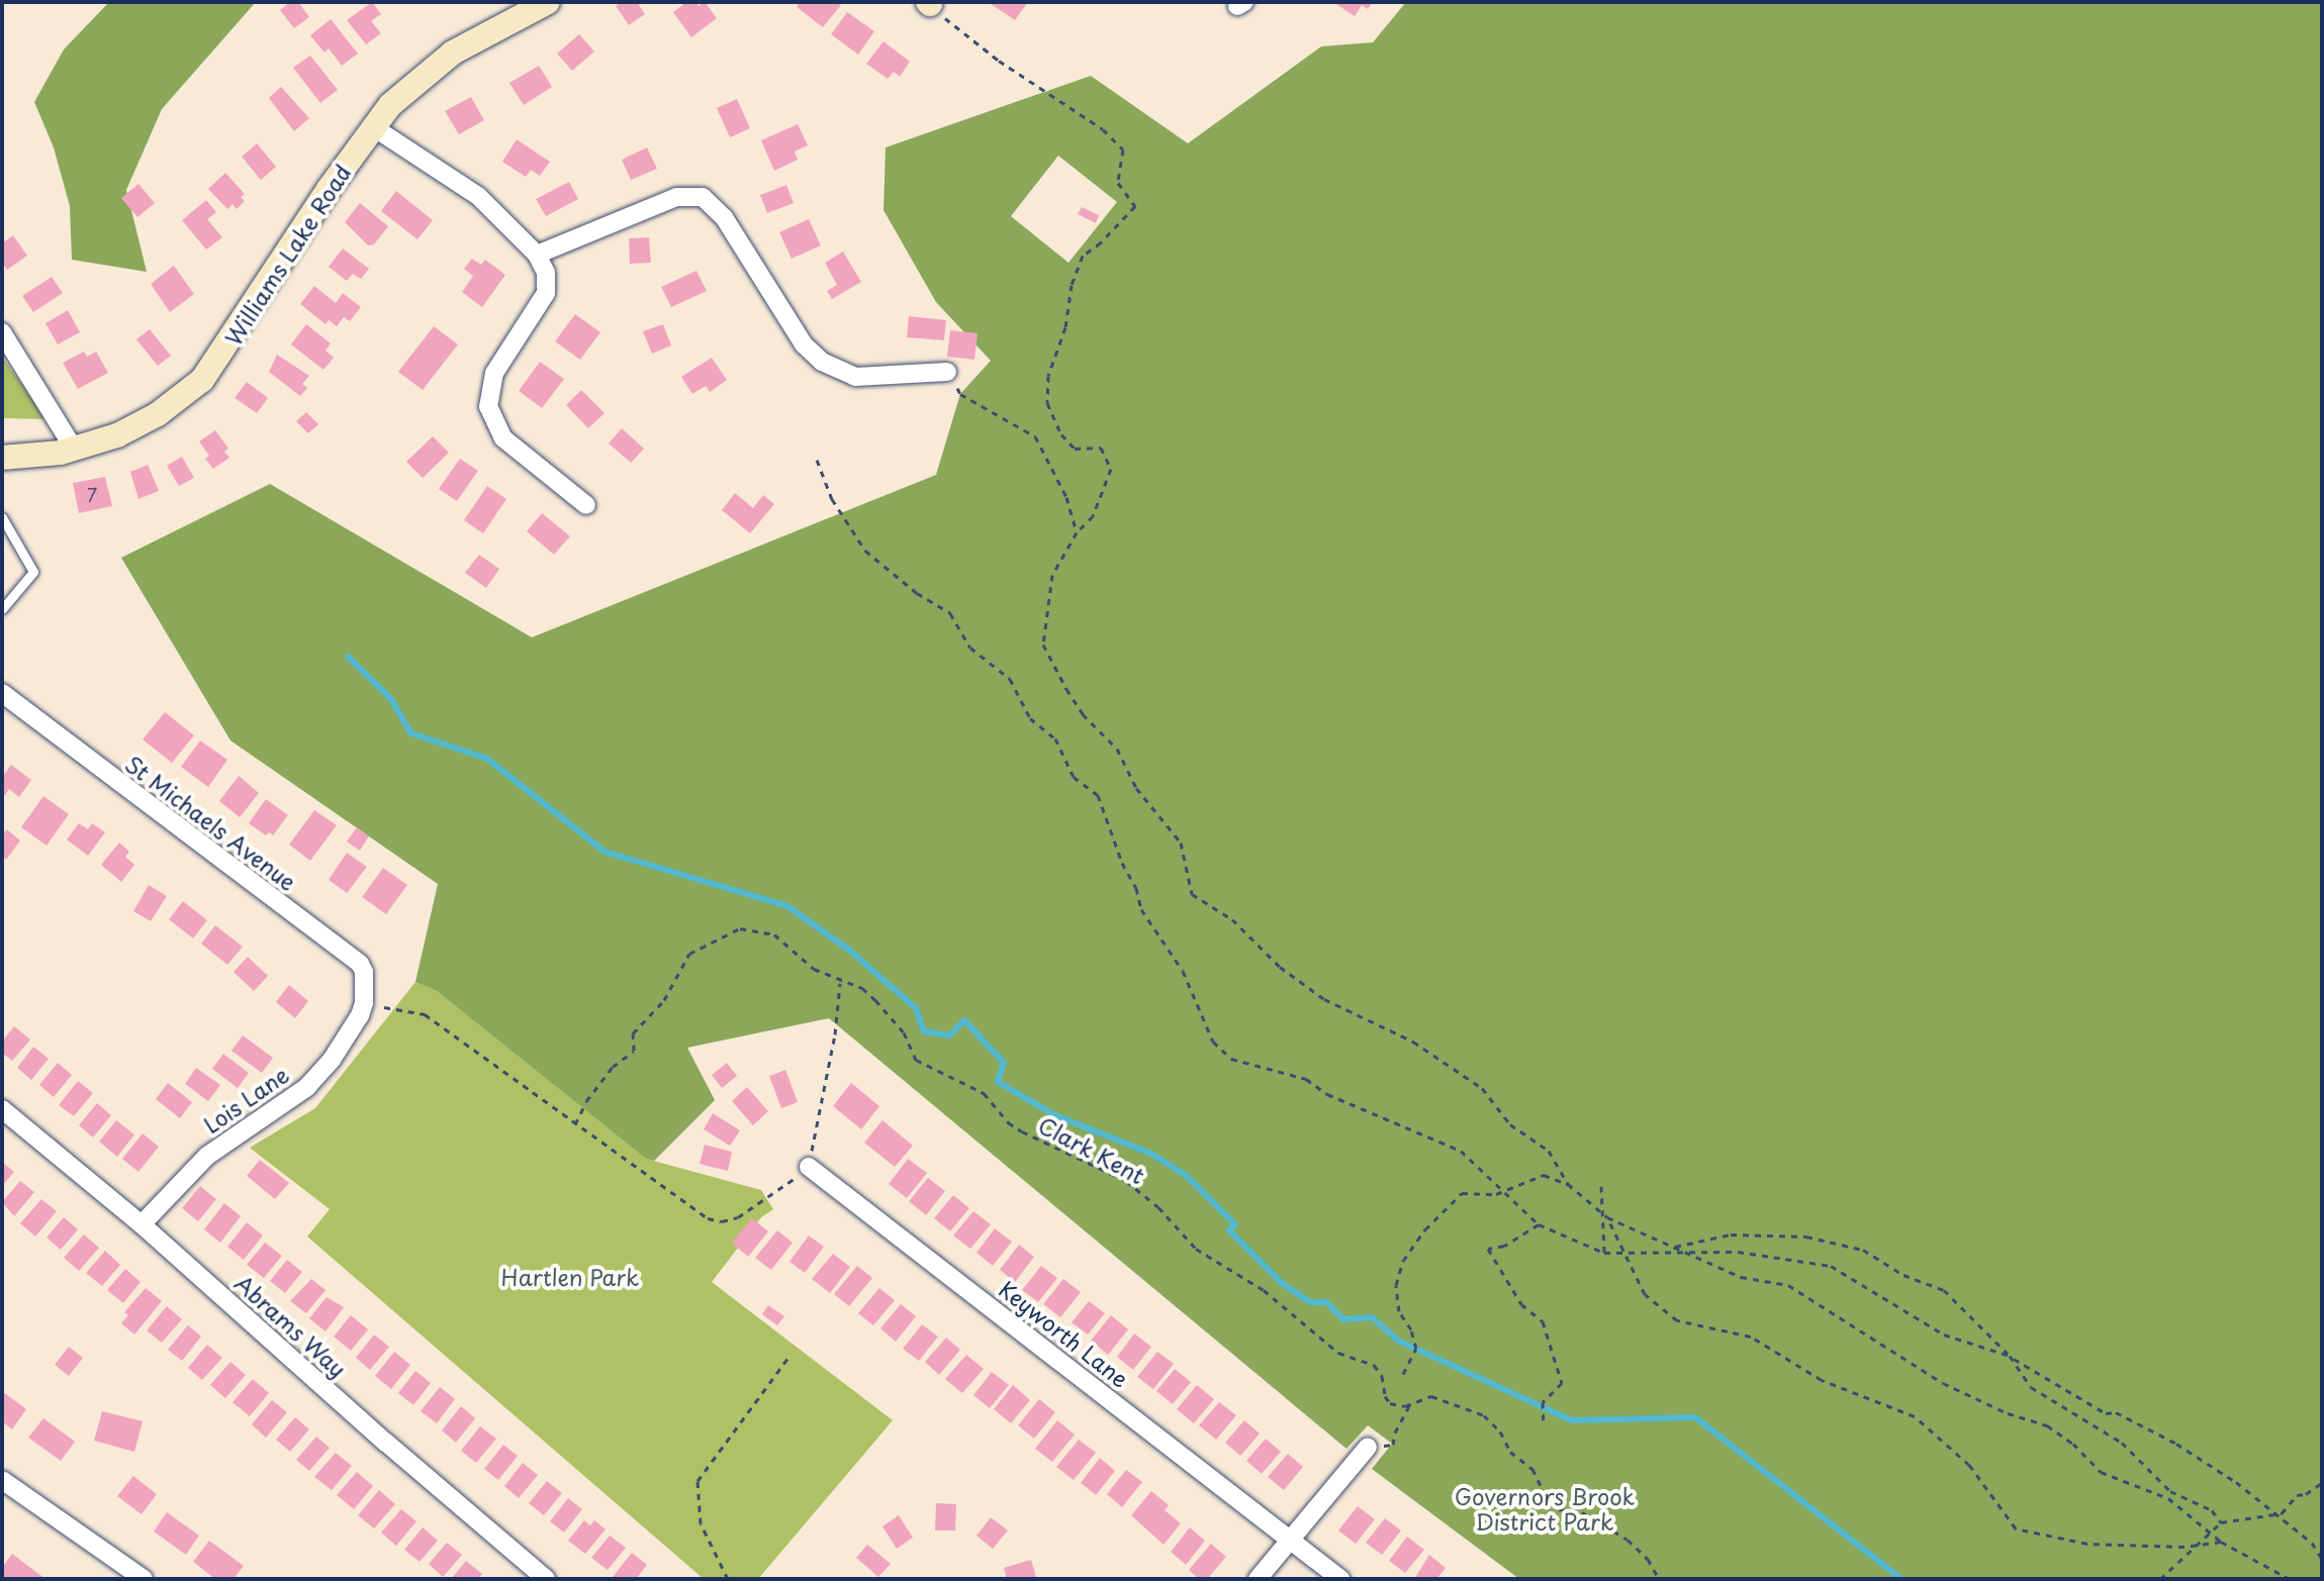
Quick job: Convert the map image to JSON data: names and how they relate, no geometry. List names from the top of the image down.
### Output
{
  "streets": {
    "main road": ["Williams Lake Road"],
    "street": [
      "St Michaels Avenue",
      "Lois Lane",
      "Abrams Way",
      "Keyworth Lane"
    ],
    "path": ["Clark Kent"]
  },
  "crossings": [
    ["St Michaels Avenue", "Lois Lane"],
    ["Lois Lane", "Abrams Way"]
  ],
  "parks": ["Hartlen Park", "Governors Brook District Park"],
  "house_numbers": ["7"]
}
